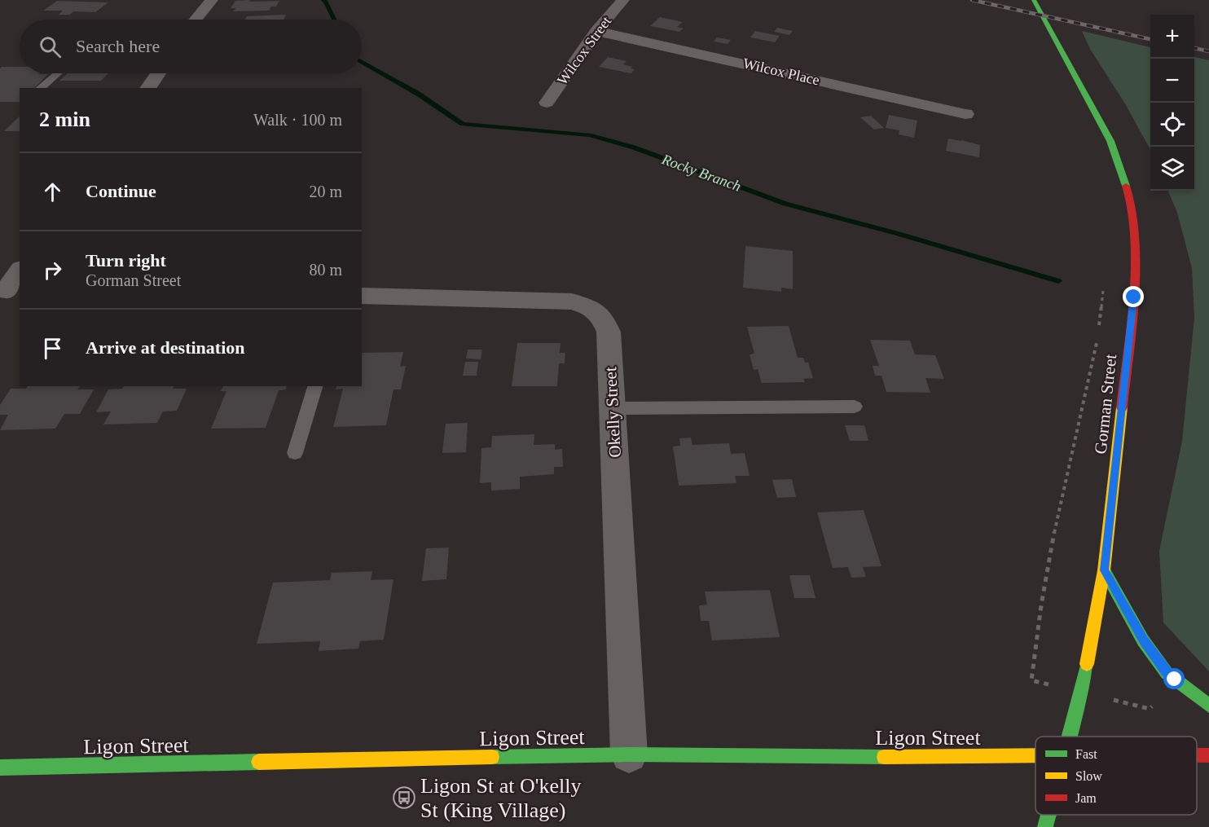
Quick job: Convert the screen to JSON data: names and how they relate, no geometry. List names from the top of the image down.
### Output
{
  "streets": {
    "main road": ["Gorman Street", "Ligon Street"],
    "street": ["Wilcox Street", "Wilcox Place", "Okelly Street"]
  },
  "crossings": [
    ["Wilcox Street", "Wilcox Place"],
    ["Okelly Street", "Ligon Street"]
  ],
  "water": ["Rocky Branch"],
  "places": {
    "bus stop": ["Ligon St at O'kelly St (King Village)"]
  },
  "legend": ["Fast", "Slow", "Jam"],
  "page": {
    "map_buttons": ["+", "−"],
    "search": "Search here",
    "heading": ["2 min", "Walk · 100 m"],
    "list": [
      ["Continue", "20 m"],
      ["Turn right", "Gorman Street", "80 m"],
      "Arrive at destination"
    ]
  }
}
